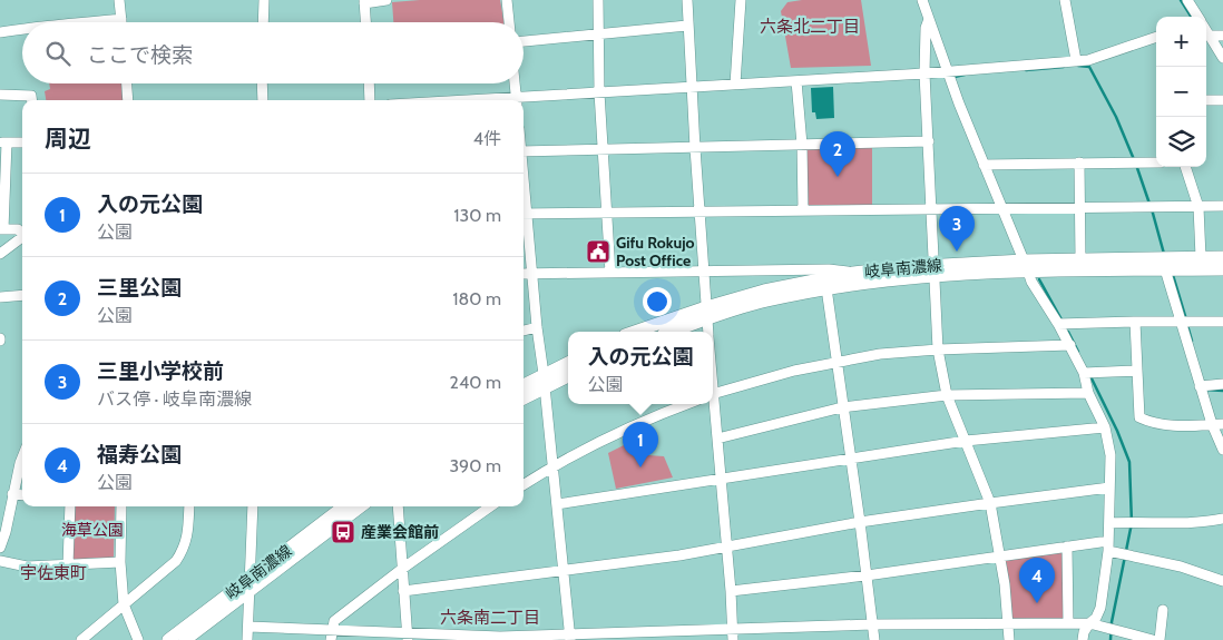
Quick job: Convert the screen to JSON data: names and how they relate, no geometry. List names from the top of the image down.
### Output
{
  "streets": {
    "main road": ["岐阜南濃線"]
  },
  "districts": ["六条北二丁目", "宇佐東町", "六条南二丁目"],
  "parks": ["海草公園"],
  "places": {
    "public building": ["Gifu Rokujo Post Office"],
    "bus stop": ["産業会館前"]
  },
  "page": {
    "map_buttons": ["+", "−"],
    "search": "ここで検索",
    "heading": ["周辺", "4件"],
    "pins": [
      "2",
      "3",
      "1",
      "4"
    ],
    "list": [
      {
        "mark": "1",
        "name": "入の元公園",
        "note": "公園",
        "value": "130 m"
      },
      {
        "mark": "2",
        "name": "三里公園",
        "note": "公園",
        "value": "180 m"
      },
      {
        "mark": "3",
        "name": "三里小学校前",
        "note": "バス停 · 岐阜南濃線",
        "value": "240 m"
      },
      {
        "mark": "4",
        "name": "福寿公園",
        "note": "公園",
        "value": "390 m"
      }
    ],
    "popup": ["入の元公園", "公園"]
  }
}
